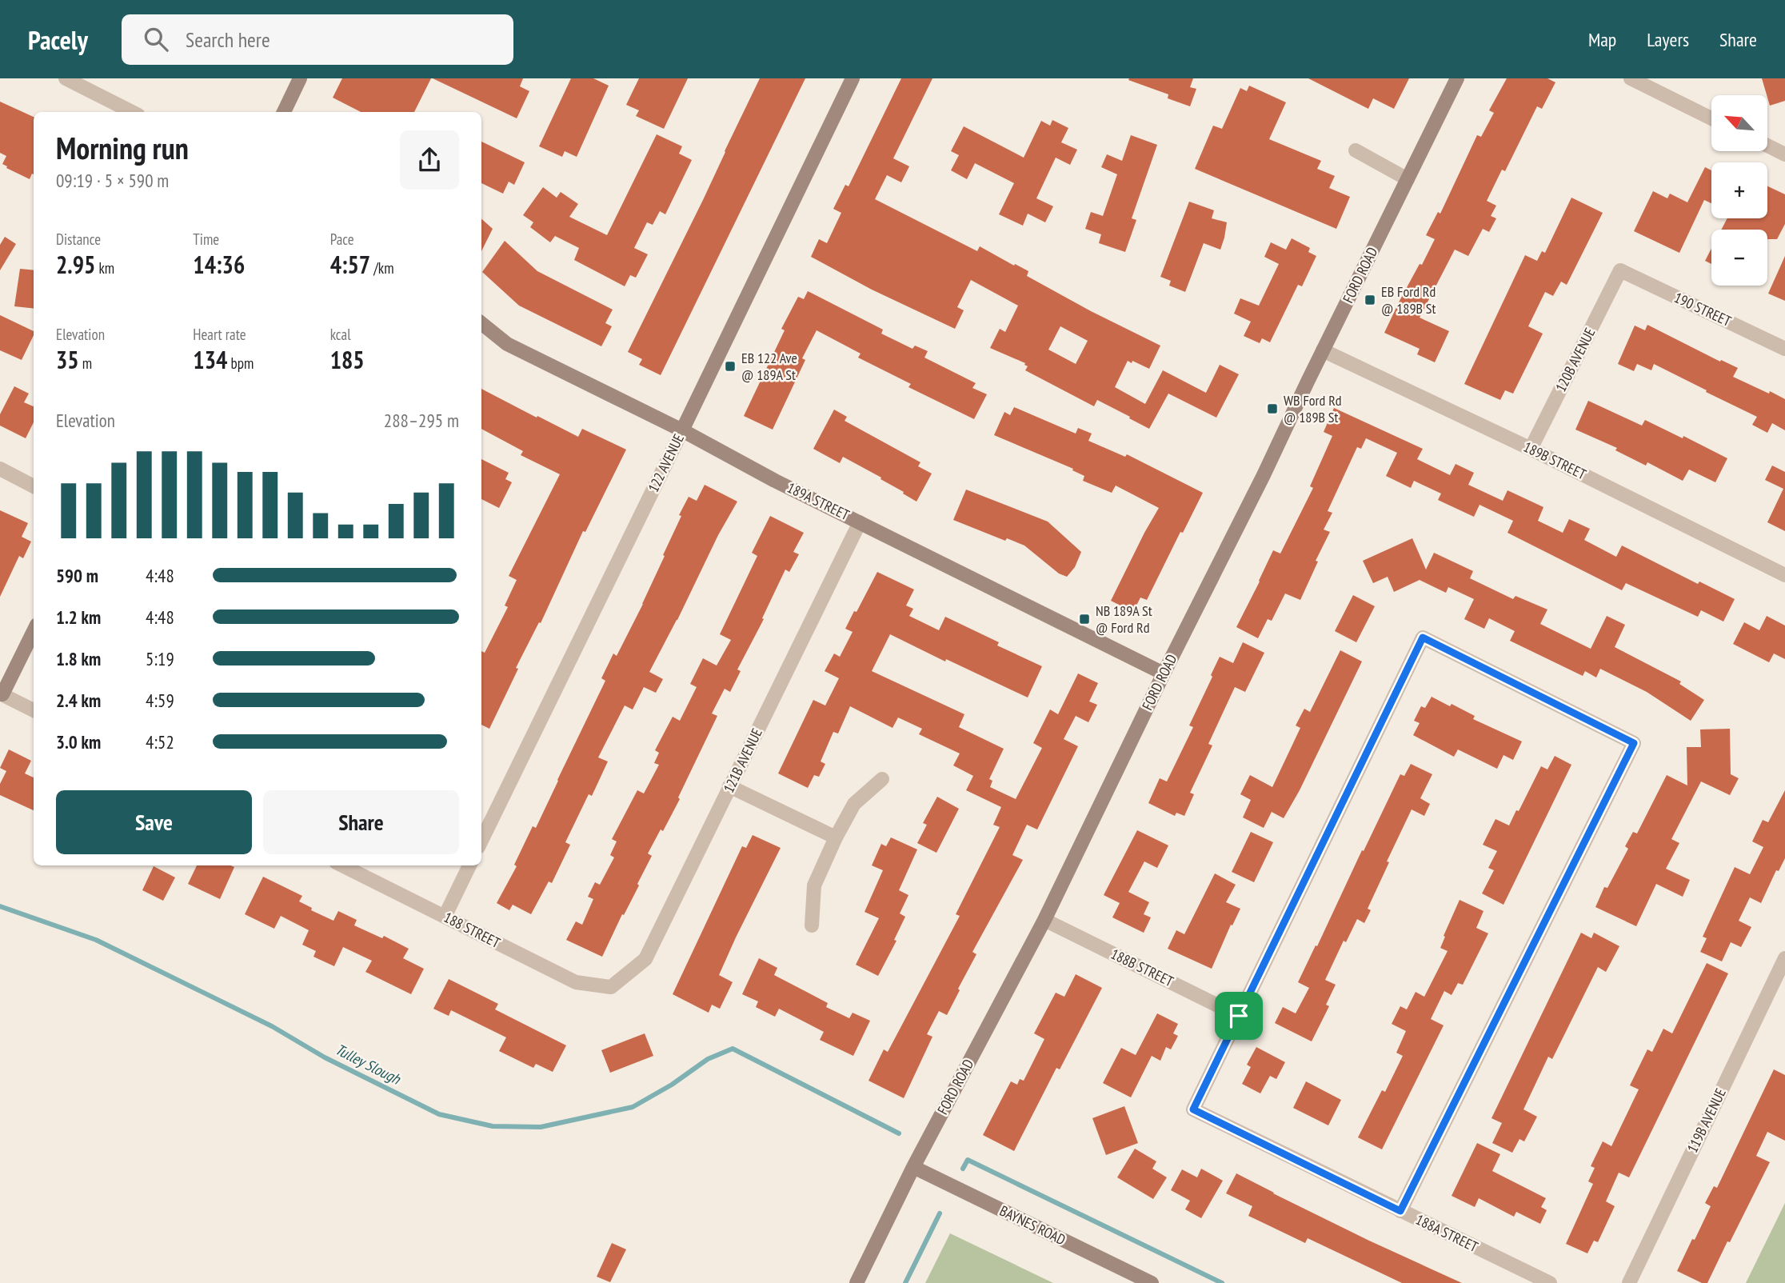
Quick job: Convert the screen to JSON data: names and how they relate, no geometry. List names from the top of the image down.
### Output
{
  "streets": {
    "street": [
      "FORD ROAD",
      "190 STREET",
      "120B AVENUE",
      "189B STREET",
      "122 AVENUE",
      "189A STREET",
      "121B AVENUE",
      "188 STREET",
      "188B STREET",
      "119B AVENUE",
      "BAYNES ROAD",
      "188A STREET"
    ]
  },
  "crossings": [
    ["FORD ROAD", "189B STREET"],
    ["FORD ROAD", "189A STREET"],
    ["FORD ROAD", "188B STREET"],
    ["FORD ROAD", "BAYNES ROAD"],
    ["190 STREET", "120B AVENUE"],
    ["120B AVENUE", "189B STREET"],
    ["122 AVENUE", "189A STREET"],
    ["189A STREET", "121B AVENUE"],
    ["121B AVENUE", "188 STREET"],
    ["188B STREET", "188A STREET"]
  ],
  "water": ["Tulley Slough"],
  "places": {
    "transit": [
      "EB Ford Rd @ 189B St",
      "EB 122 Ave @ 189A St",
      "WB Ford Rd @ 189B St",
      "NB 189A St @ Ford Rd"
    ]
  },
  "north": "top left",
  "page": {
    "header": "Pacely",
    "search": "Search here",
    "nav": ["Map", "Layers", "Share"],
    "map_buttons": ["+", "−"],
    "heading": ["Morning run", "09:19 · 5 × 590 m"],
    "stats": [
      ["Distance", "2.95 km"],
      ["Time", "14:36"],
      ["Pace", "4:57 /km"],
      ["Elevation", "35 m"],
      ["Heart rate", "134 bpm"],
      ["kcal", "185"]
    ],
    "chart": ["Elevation", "288–295 m"],
    "list": [
      {
        "name": "590 m",
        "note": "4:48"
      },
      {
        "name": "1.2 km",
        "note": "4:48"
      },
      {
        "name": "1.8 km",
        "note": "5:19"
      },
      {
        "name": "2.4 km",
        "note": "4:59"
      },
      {
        "name": "3.0 km",
        "note": "4:52"
      }
    ],
    "buttons": ["Save", "Share"]
  }
}
